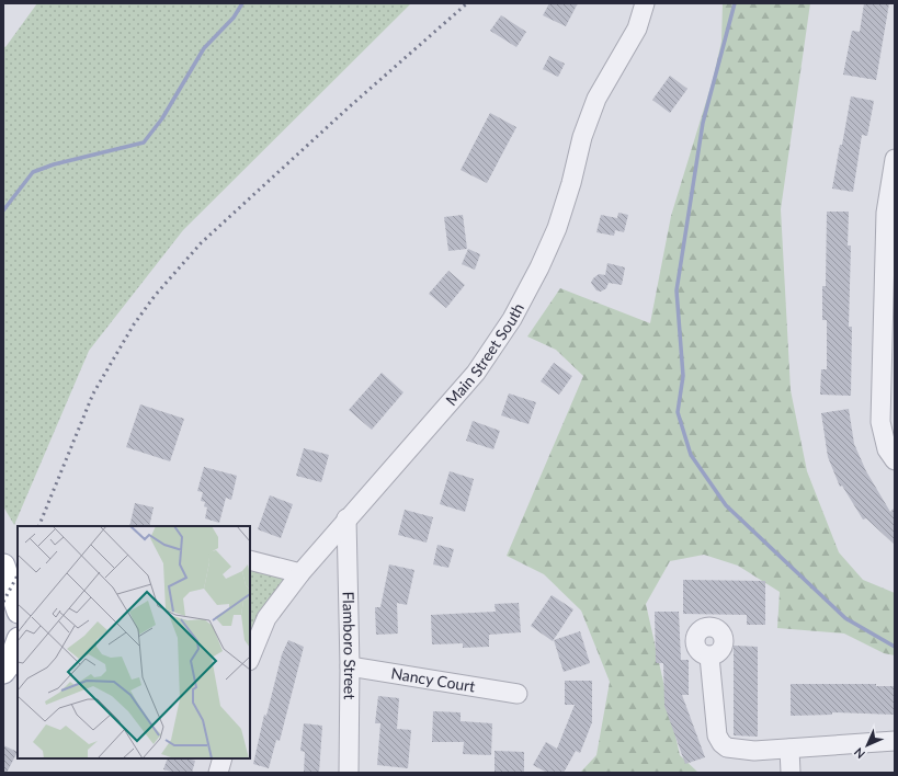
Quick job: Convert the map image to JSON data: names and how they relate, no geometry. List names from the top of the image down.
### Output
{
  "streets": {
    "street": ["Main Street South", "Flamboro Street", "Nancy Court"]
  },
  "crossings": [
    ["Main Street South", "Flamboro Street"],
    ["Flamboro Street", "Nancy Court"]
  ],
  "north": "bottom left"
}
